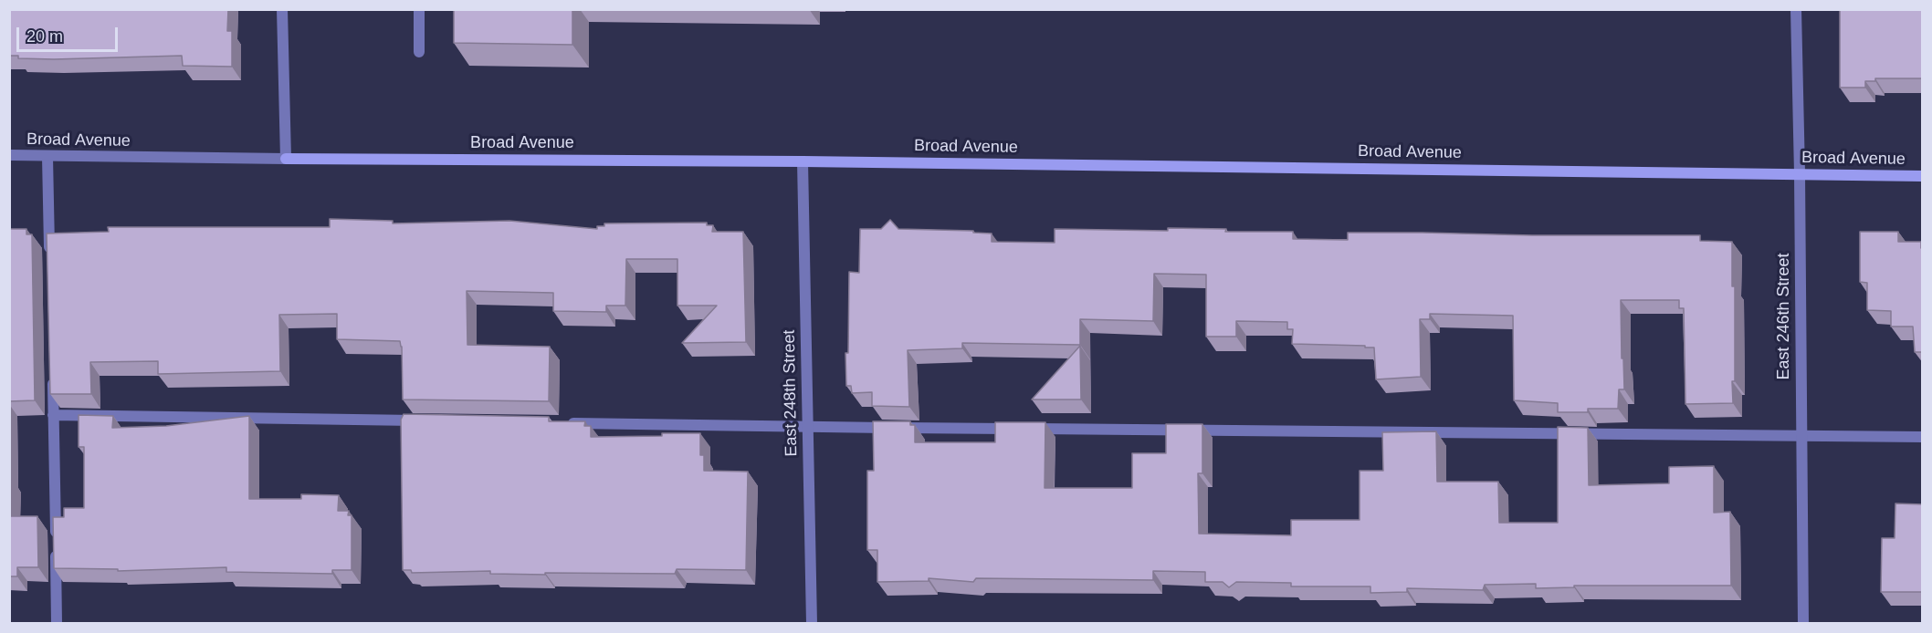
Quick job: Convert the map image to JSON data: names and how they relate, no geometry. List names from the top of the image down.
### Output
{
  "streets": {
    "street": ["Broad Avenue", "East 246th Street", "East 248th Street"]
  },
  "crossings": [
    ["Broad Avenue", "East 246th Street"],
    ["Broad Avenue", "East 248th Street"]
  ],
  "scale_bar": "20 m"
}
